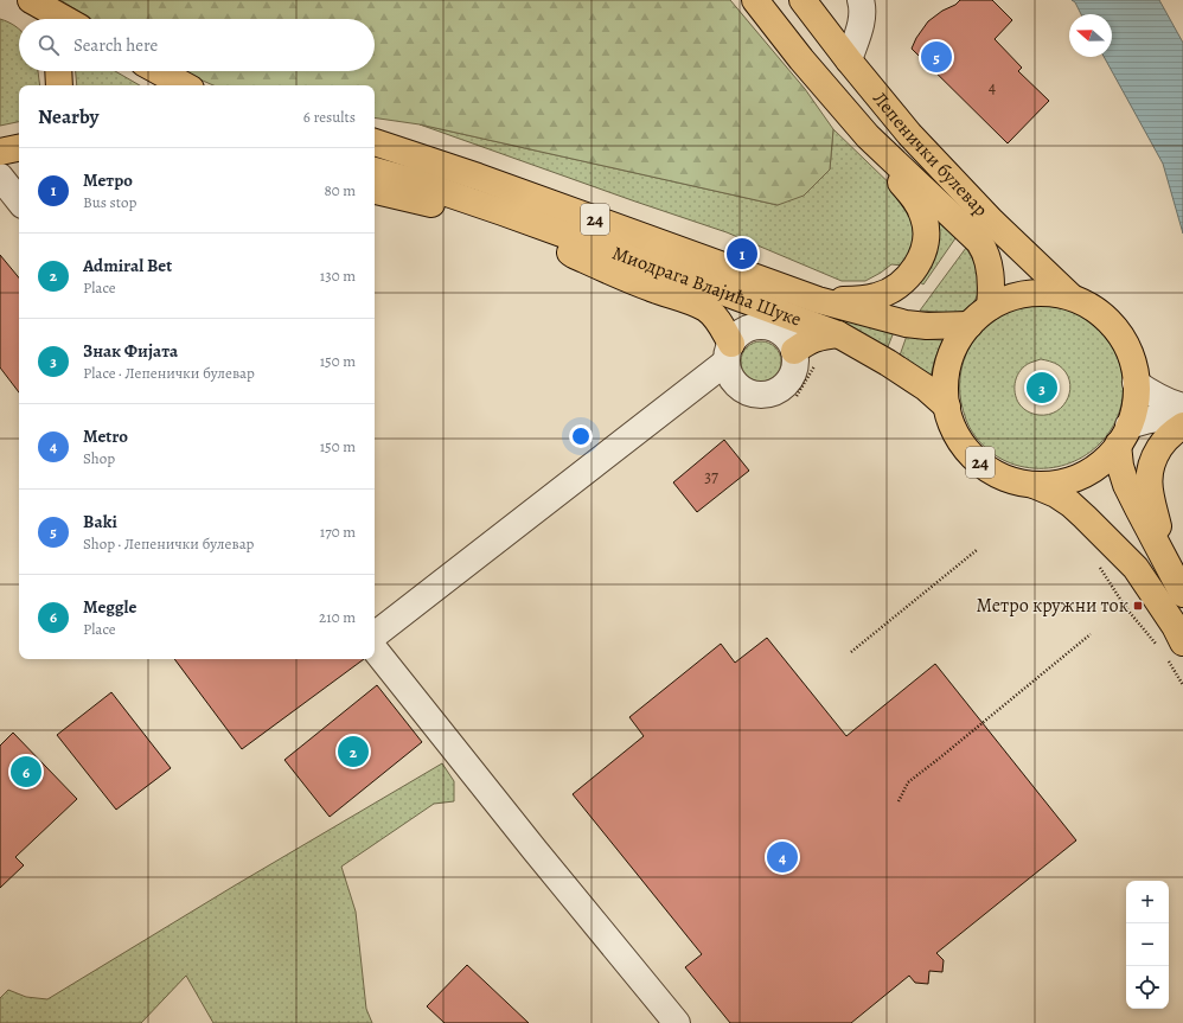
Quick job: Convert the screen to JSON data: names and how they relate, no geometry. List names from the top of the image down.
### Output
{
  "streets": {
    "main road": ["Лепенички булевар", "24", "Миодрага Влајића Шуке"]
  },
  "crossings": [
    ["Лепенички булевар", "24"],
    ["24", "Миодрага Влајића Шуке"]
  ],
  "places": {
    "transit": ["Метро кружни ток"]
  },
  "house_numbers": ["4", "37"],
  "north": "left",
  "page": {
    "search": "Search here",
    "pins": [
      "5",
      "1",
      "3",
      "2",
      "6",
      "4"
    ],
    "heading": ["Nearby", "6 results"],
    "list": [
      {
        "mark": "1",
        "name": "Метро",
        "note": "Bus stop",
        "value": "80 m"
      },
      {
        "mark": "2",
        "name": "Admiral Bet",
        "note": "Place",
        "value": "130 m"
      },
      {
        "mark": "3",
        "name": "Знак Фијата",
        "note": "Place · Лепенички булевар",
        "value": "150 m"
      },
      {
        "mark": "4",
        "name": "Metro",
        "note": "Shop",
        "value": "150 m"
      },
      {
        "mark": "5",
        "name": "Baki",
        "note": "Shop · Лепенички булевар",
        "value": "170 m"
      },
      {
        "mark": "6",
        "name": "Meggle",
        "note": "Place",
        "value": "210 m"
      }
    ],
    "map_buttons": ["+", "−"]
  }
}
